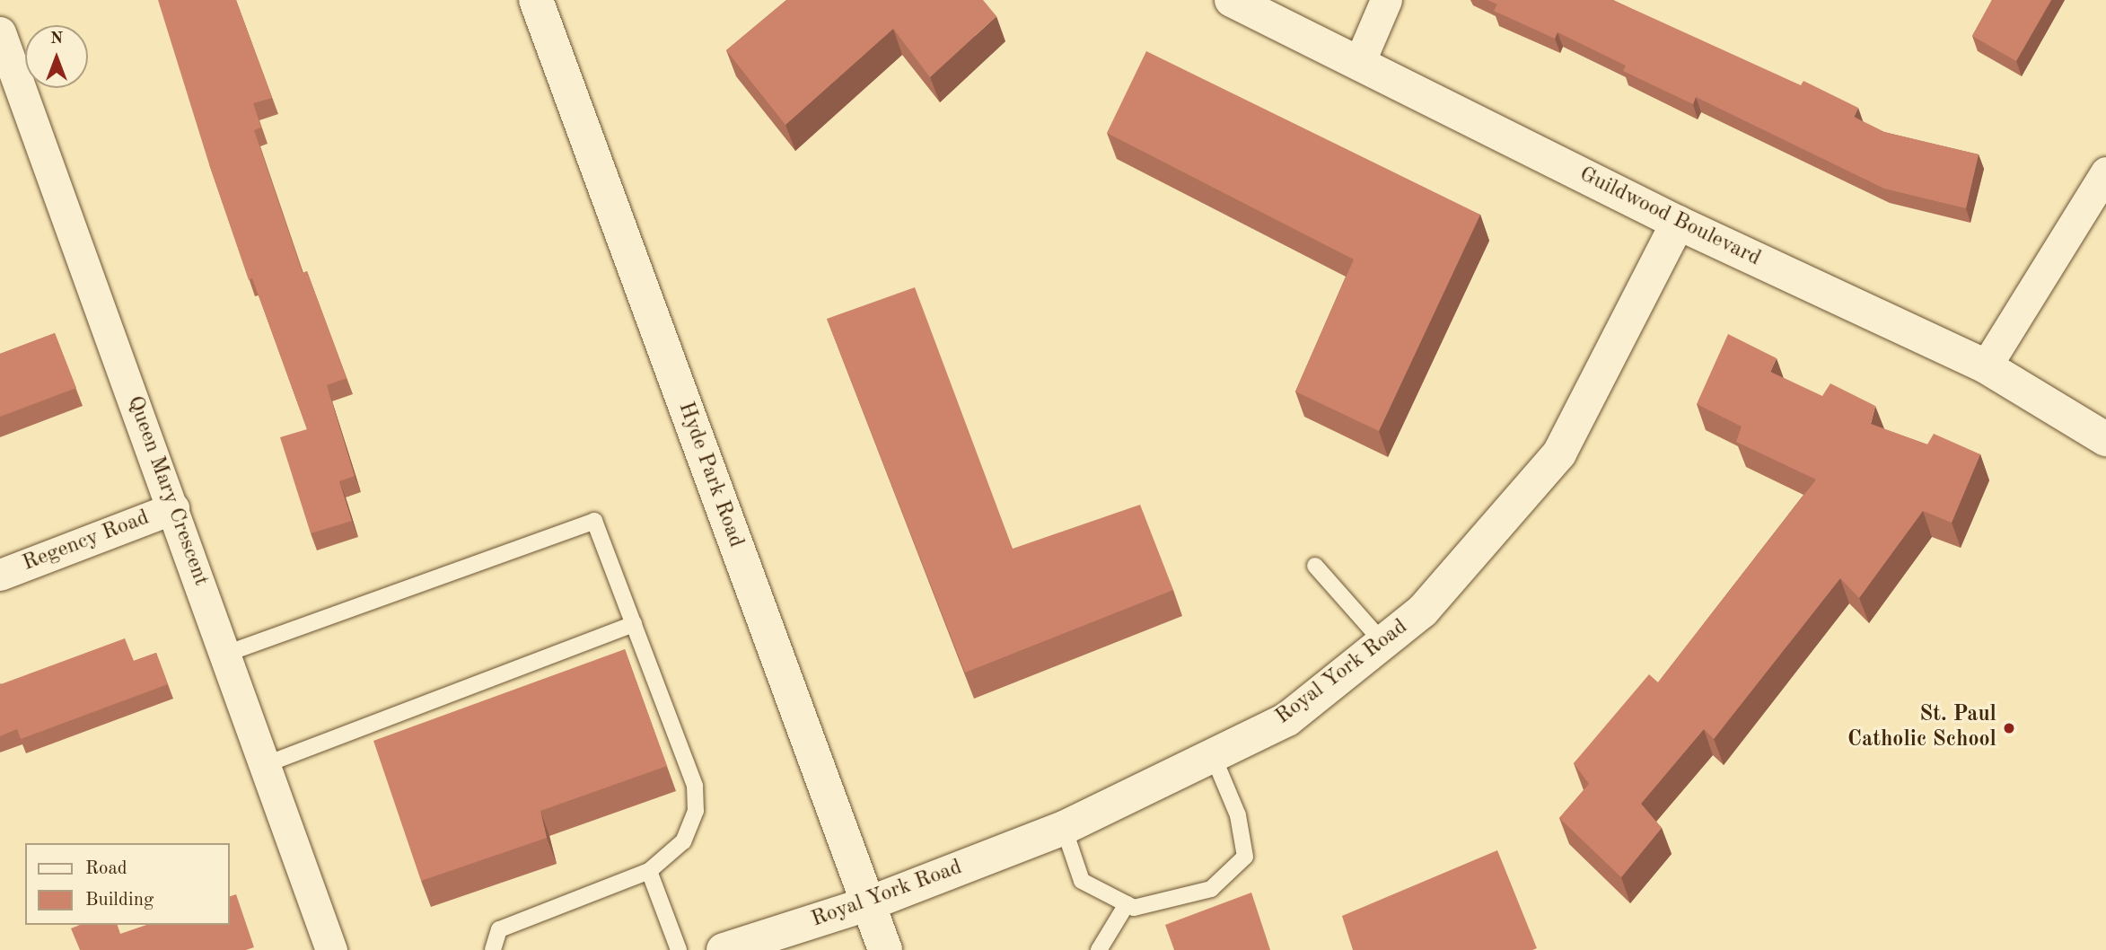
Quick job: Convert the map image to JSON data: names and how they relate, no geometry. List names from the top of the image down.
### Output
{
  "streets": {
    "street": [
      "Guildwood Boulevard",
      "Hyde Park Road",
      "Queen Mary Crescent",
      "Regency Road",
      "Royal York Road"
    ]
  },
  "crossings": [
    ["Guildwood Boulevard", "Royal York Road"],
    ["Hyde Park Road", "Royal York Road"],
    ["Queen Mary Crescent", "Regency Road"]
  ],
  "places": ["St. Paul Catholic School"],
  "legend": ["Road", "Building"],
  "north": "top"
}
